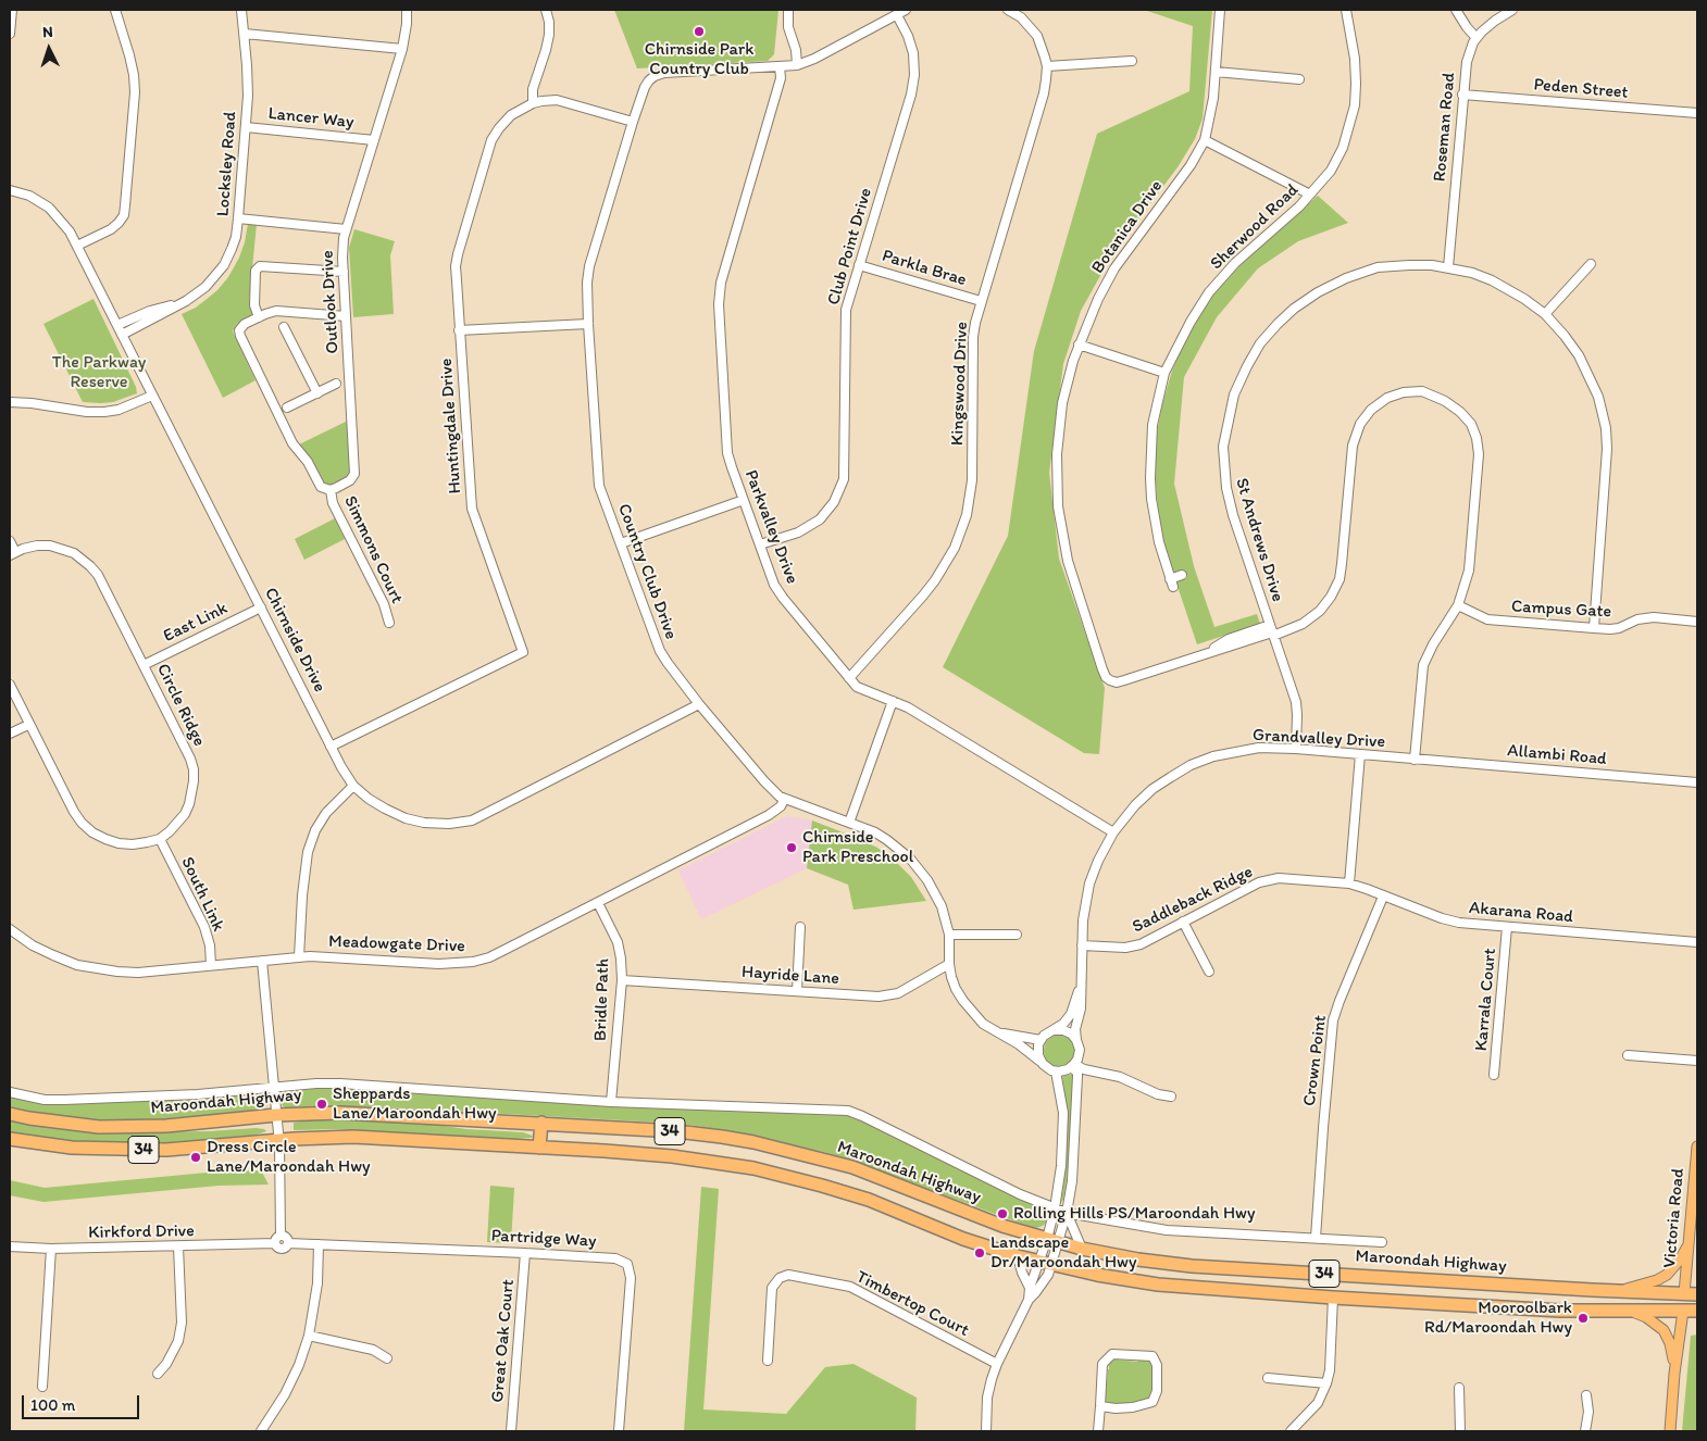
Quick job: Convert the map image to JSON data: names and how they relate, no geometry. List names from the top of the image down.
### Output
{
  "streets": {
    "highway": ["Maroondah Highway", "34"],
    "main road": ["Victoria Road"],
    "street": [
      "Peden Street",
      "Lancer Way",
      "Roseman Road",
      "Locksley Road",
      "Botanica Drive",
      "Sherwood Road",
      "Club Point Drive",
      "Parkla Brae",
      "Outlook Drive",
      "Kingswood Drive",
      "Huntingdale Drive",
      "Parkvalley Drive",
      "St Andrews Drive",
      "Simmons Court",
      "Country Club Drive",
      "Campus Gate",
      "East Link",
      "Chirnside Drive",
      "Circle Ridge",
      "Grandvalley Drive",
      "Allambi Road",
      "South Link",
      "Saddleback Ridge",
      "Akarana Road",
      "Meadowgate Drive",
      "Hayride Lane",
      "Bridle Path",
      "Karrala Court",
      "Crown Point",
      "Kirkford Drive",
      "Partridge Way",
      "Timbertop Court",
      "Great Oak Court"
    ]
  },
  "crossings": [
    ["Peden Street", "Roseman Road"],
    ["Lancer Way", "Locksley Road"],
    ["Lancer Way", "Outlook Drive"],
    ["Roseman Road", "St Andrews Drive"],
    ["Locksley Road", "Chirnside Drive"],
    ["Botanica Drive", "St Andrews Drive"],
    ["Botanica Drive", "Campus Gate"],
    ["Botanica Drive", "Grandvalley Drive"],
    ["Botanica Drive", "Allambi Road"],
    ["Club Point Drive", "Parkla Brae"],
    ["Club Point Drive", "Parkvalley Drive"],
    ["Parkla Brae", "Kingswood Drive"],
    ["Outlook Drive", "Simmons Court"],
    ["Kingswood Drive", "Parkvalley Drive"],
    ["Huntingdale Drive", "Country Club Drive"],
    ["Huntingdale Drive", "Chirnside Drive"],
    ["Parkvalley Drive", "Country Club Drive"],
    ["Parkvalley Drive", "Grandvalley Drive"],
    ["St Andrews Drive", "Campus Gate"],
    ["St Andrews Drive", "Grandvalley Drive"],
    ["Country Club Drive", "Chirnside Drive"],
    ["Country Club Drive", "Grandvalley Drive"],
    ["Country Club Drive", "Meadowgate Drive"],
    ["Country Club Drive", "Hayride Lane"],
    ["East Link", "Chirnside Drive"],
    ["East Link", "Circle Ridge"],
    ["Circle Ridge", "South Link"],
    ["Grandvalley Drive", "Allambi Road"],
    ["Grandvalley Drive", "Saddleback Ridge"],
    ["South Link", "Meadowgate Drive"],
    ["Saddleback Ridge", "Akarana Road"],
    ["Akarana Road", "Karrala Court"],
    ["Akarana Road", "Crown Point"],
    ["Meadowgate Drive", "Bridle Path"],
    ["Hayride Lane", "Bridle Path"],
    ["Bridle Path", "Maroondah Highway"],
    ["Crown Point", "Maroondah Highway"],
    ["Maroondah Highway", "Victoria Road"],
    ["Kirkford Drive", "Partridge Way"],
    ["Partridge Way", "Great Oak Court"]
  ],
  "parks": ["The Parkway Reserve"],
  "places": [
    "Chirnside Park Country Club",
    "Chirnside Park Preschool",
    "Sheppards Lane/Maroondah Hwy",
    "Dress Circle Lane/Maroondah Hwy",
    "Rolling Hills PS/Maroondah Hwy",
    "Landscape Dr/Maroondah Hwy",
    "Mooroolbark Rd/Maroondah Hwy"
  ],
  "scale_bar": "100 m",
  "north": "top"
}
